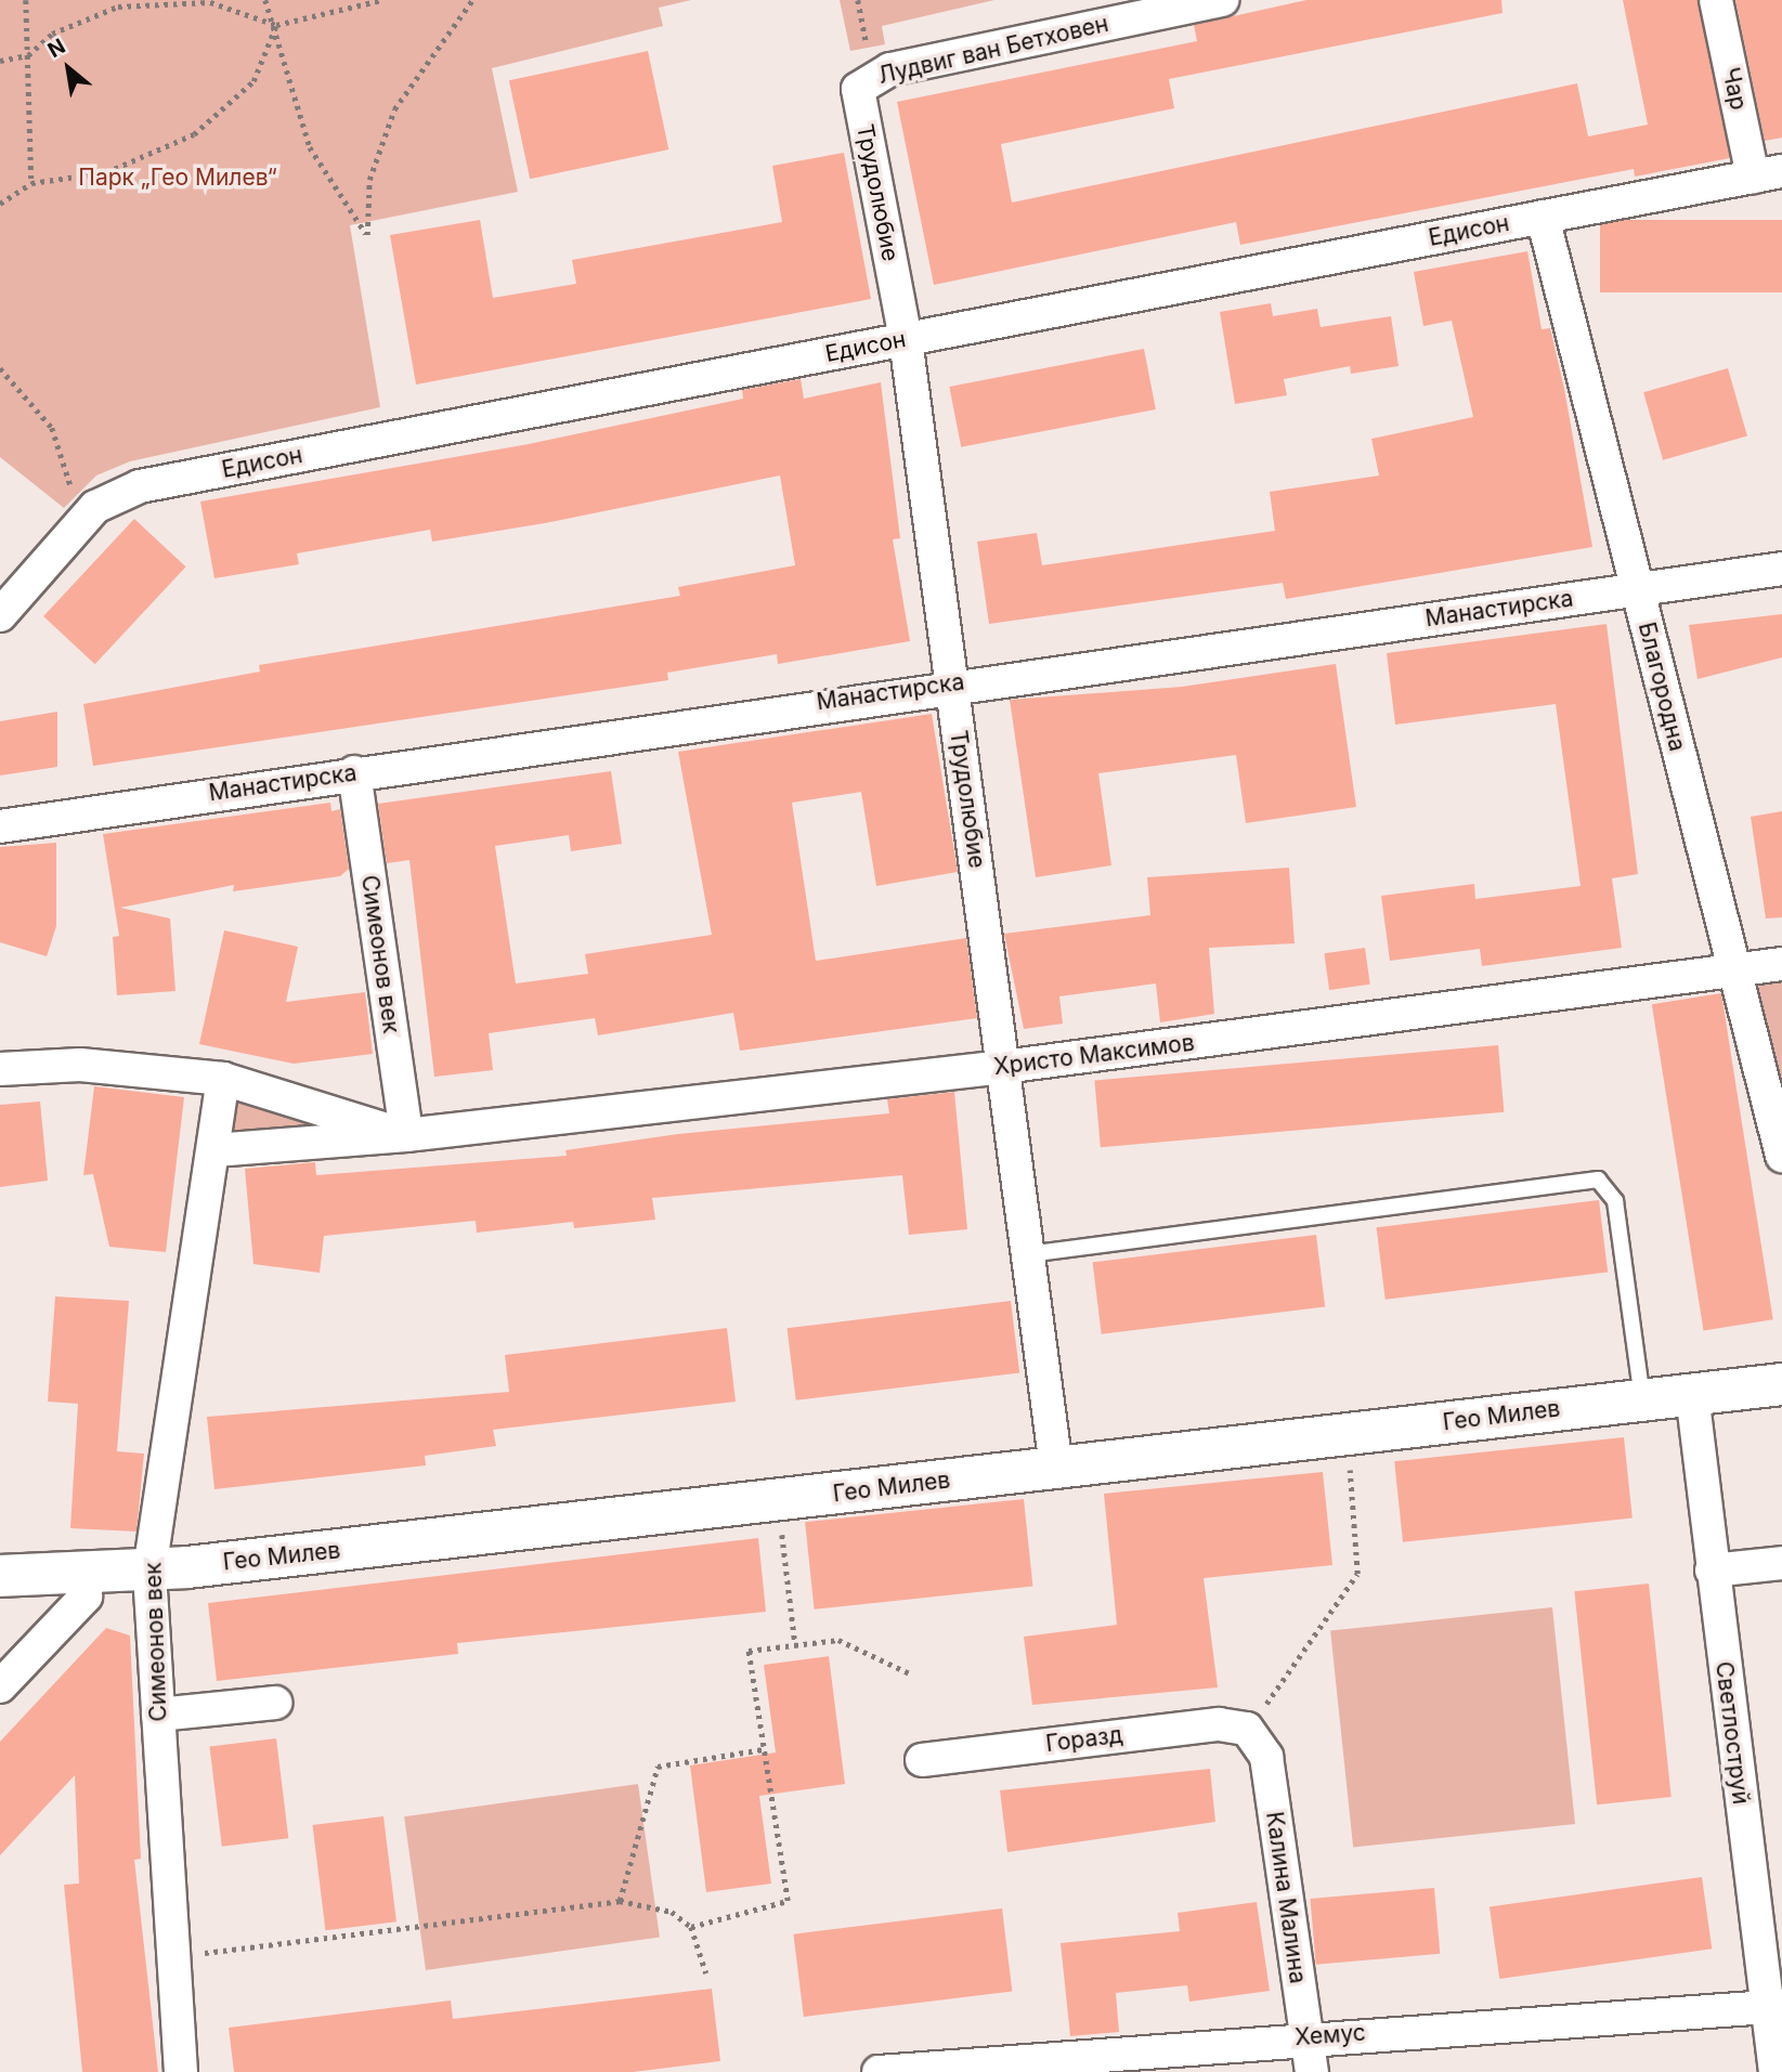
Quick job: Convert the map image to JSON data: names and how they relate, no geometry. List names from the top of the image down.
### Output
{
  "streets": {
    "street": [
      "Лудвиг ван Бетховен",
      "Чар",
      "Трудолюбие",
      "Едисон",
      "Манастирска",
      "Благородна",
      "Симеонов век",
      "Христо Максимов",
      "Гео Милев",
      "Светлоструй",
      "Горазд",
      "Калина Малина",
      "Хемус"
    ]
  },
  "crossings": [
    ["Лудвиг ван Бетховен", "Трудолюбие"],
    ["Чар", "Едисон"],
    ["Трудолюбие", "Едисон"],
    ["Трудолюбие", "Манастирска"],
    ["Трудолюбие", "Христо Максимов"],
    ["Трудолюбие", "Гео Милев"],
    ["Едисон", "Благородна"],
    ["Манастирска", "Благородна"],
    ["Манастирска", "Симеонов век"],
    ["Благородна", "Христо Максимов"],
    ["Симеонов век", "Христо Максимов"],
    ["Симеонов век", "Гео Милев"],
    ["Гео Милев", "Светлоструй"],
    ["Светлоструй", "Хемус"],
    ["Горазд", "Калина Малина"],
    ["Калина Малина", "Хемус"]
  ],
  "parks": ["Парк „Гео Милев“"],
  "north": "top left"
}
